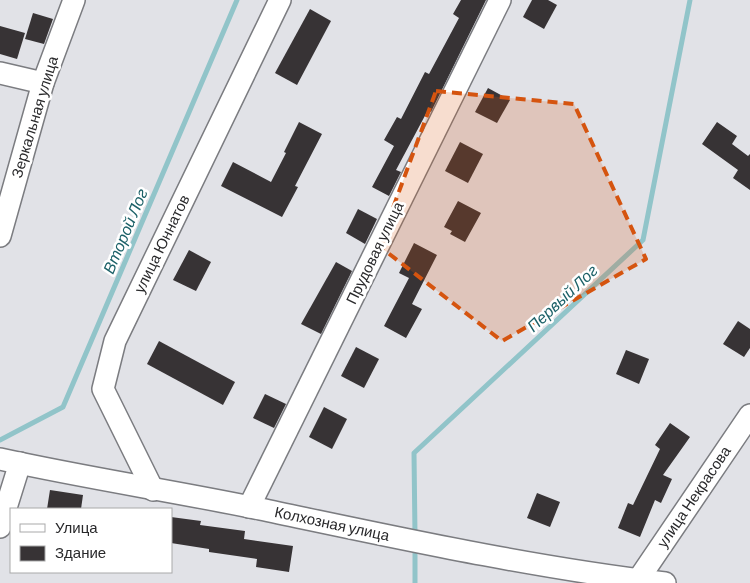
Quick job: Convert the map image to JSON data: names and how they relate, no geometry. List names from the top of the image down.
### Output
{
  "streets": {
    "street": [
      "Зеркальная улица",
      "улица Юннатов",
      "Прудовая улица",
      "улица Некрасова",
      "Колхозная улица"
    ]
  },
  "crossings": [
    ["улица Юннатов", "Колхозная улица"],
    ["Прудовая улица", "Колхозная улица"],
    ["улица Некрасова", "Колхозная улица"]
  ],
  "water": ["Второй Лог", "Первый Лог"],
  "legend": ["Улица", "Здание"]
}
